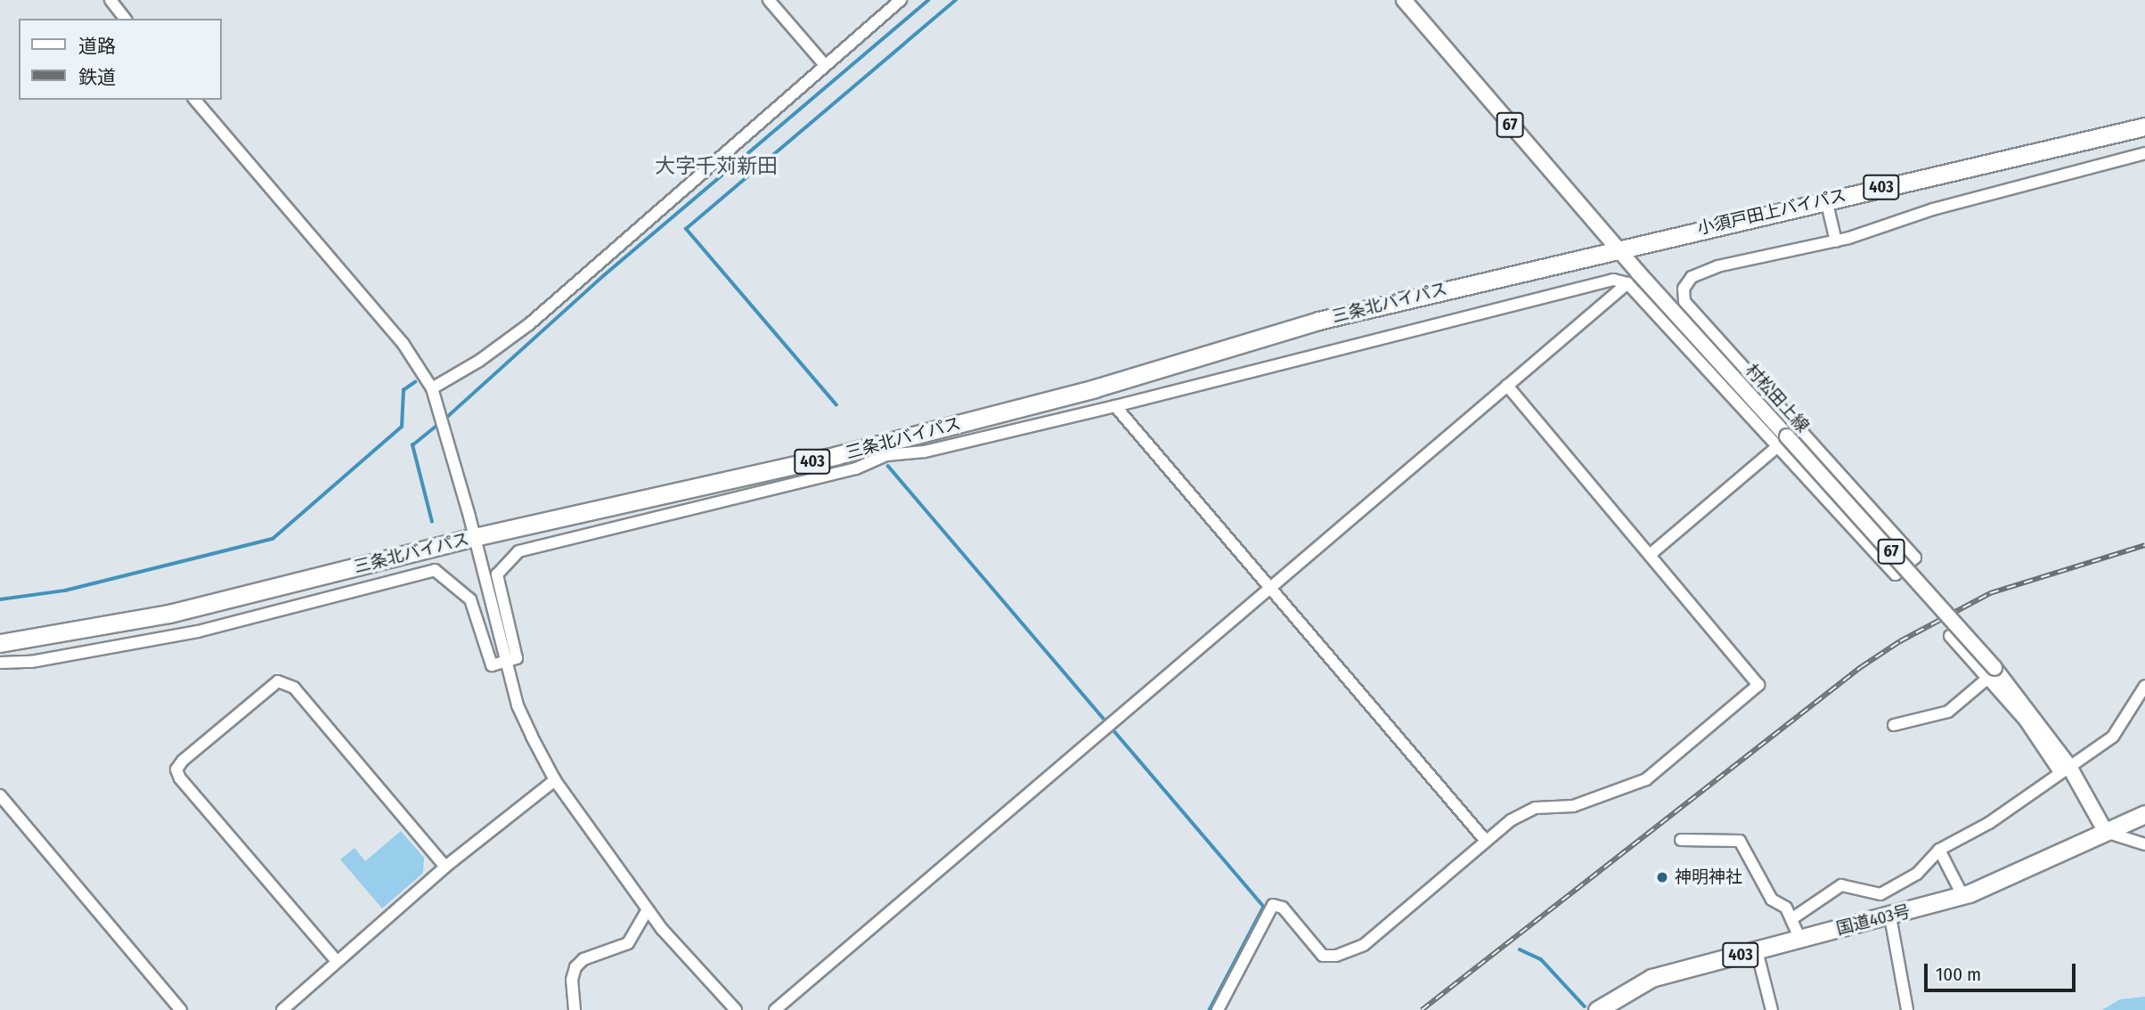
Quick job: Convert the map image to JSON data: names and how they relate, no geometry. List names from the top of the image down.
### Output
{
  "streets": {
    "highway": [
      "403",
      "小須戸田上バイパス",
      "三条北バイパス",
      "国道403号"
    ],
    "main road": ["67", "村松田上線"]
  },
  "crossings": [
    ["小須戸田上バイパス", "三条北バイパス"],
    ["小須戸田上バイパス", "村松田上線"],
    ["三条北バイパス", "村松田上線"],
    ["村松田上線", "国道403号"]
  ],
  "districts": ["大字千苅新田"],
  "places": ["神明神社"],
  "legend": ["道路", "鉄道"],
  "scale_bar": "100 m"
}
